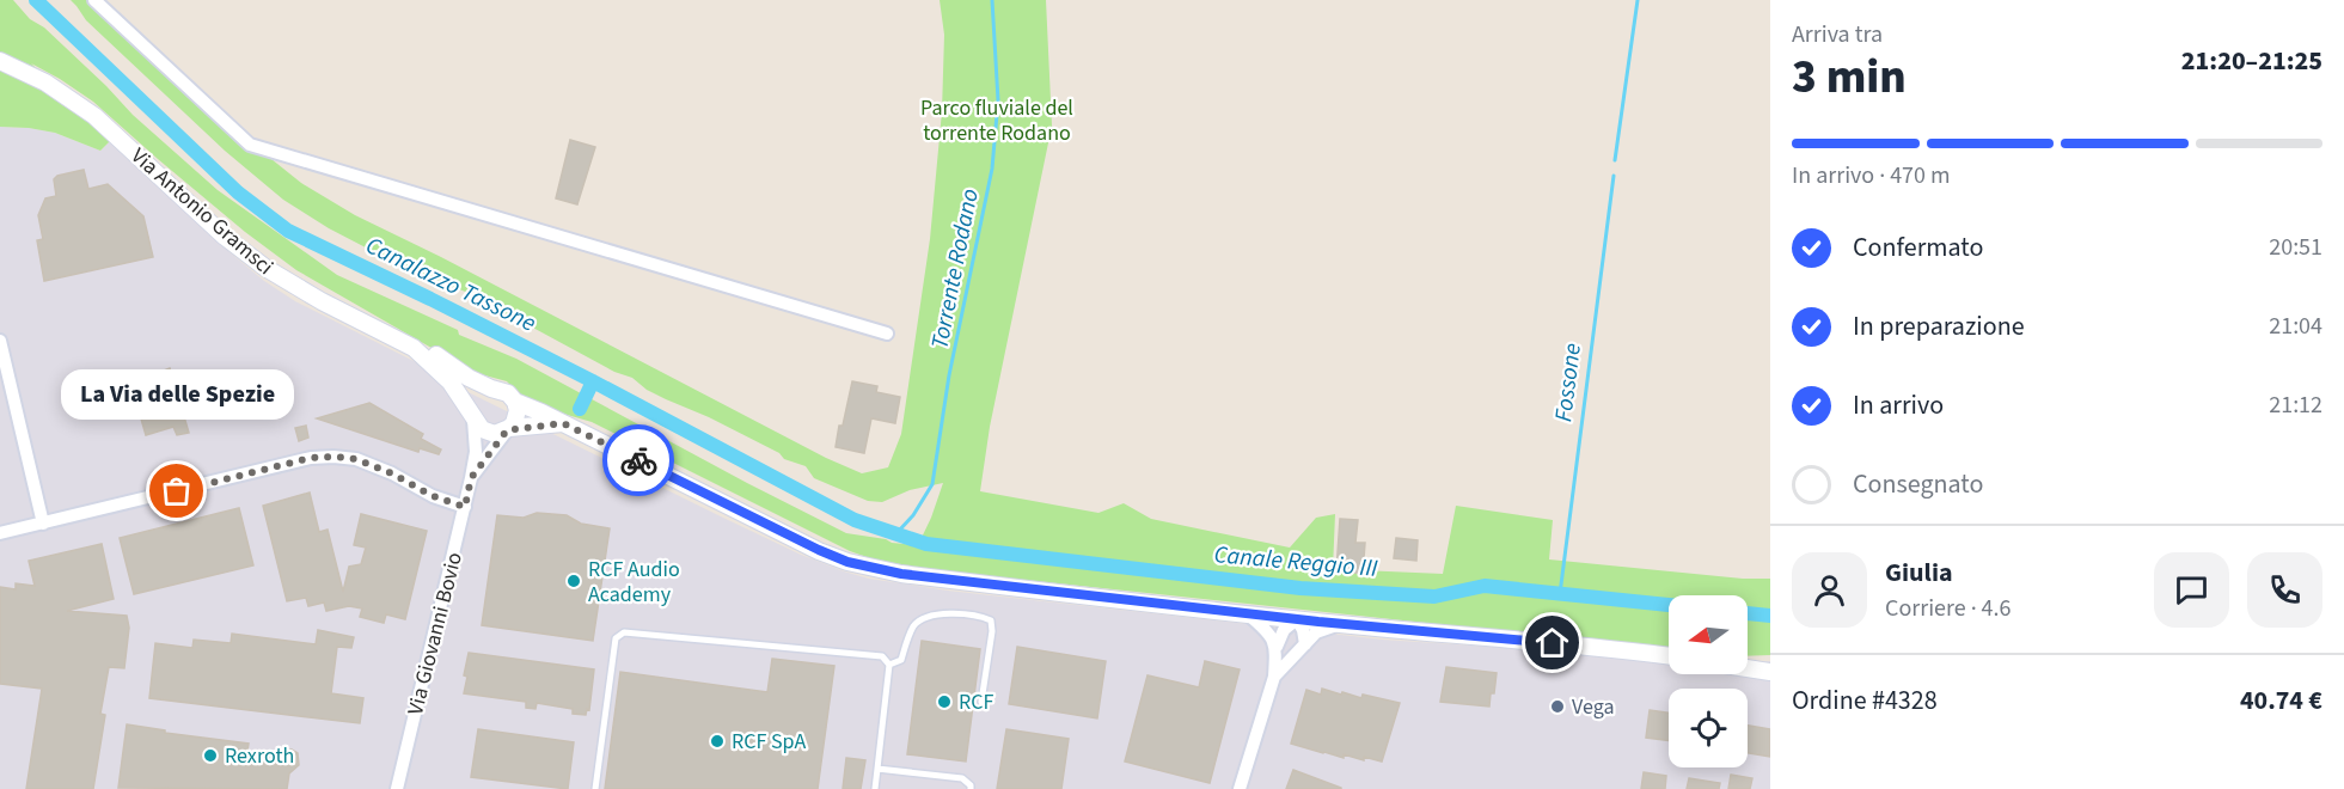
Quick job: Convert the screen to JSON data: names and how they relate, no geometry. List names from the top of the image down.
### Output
{
  "streets": {
    "street": ["Via Antonio Gramsci", "Via Giovanni Bovio"]
  },
  "crossings": [
    ["Via Antonio Gramsci", "Via Giovanni Bovio"]
  ],
  "water": [
    "Torrente Rodano",
    "Canalazzo Tassone",
    "Fossone",
    "Canale Reggio III"
  ],
  "parks": ["Parco fluviale del torrente Rodano"],
  "places": [
    "La Via delle Spezie",
    "RCF Audio Academy",
    "RCF",
    "Vega",
    "RCF SpA",
    "Rexroth"
  ],
  "north": "left",
  "page": {
    "heading": ["3 min", "Arriva tra", "21:20–21:25"],
    "panel": [
      "Giulia",
      "Corriere · 4.6",
      "Ordine #4328",
      "40.74 €"
    ],
    "bar": "In arrivo · 470 m",
    "list": [
      ["Confermato", "20:51"],
      ["In preparazione", "21:04"],
      ["In arrivo", "21:12"],
      "Consegnato"
    ],
    "bubble": "La Via delle Spezie"
  }
}
